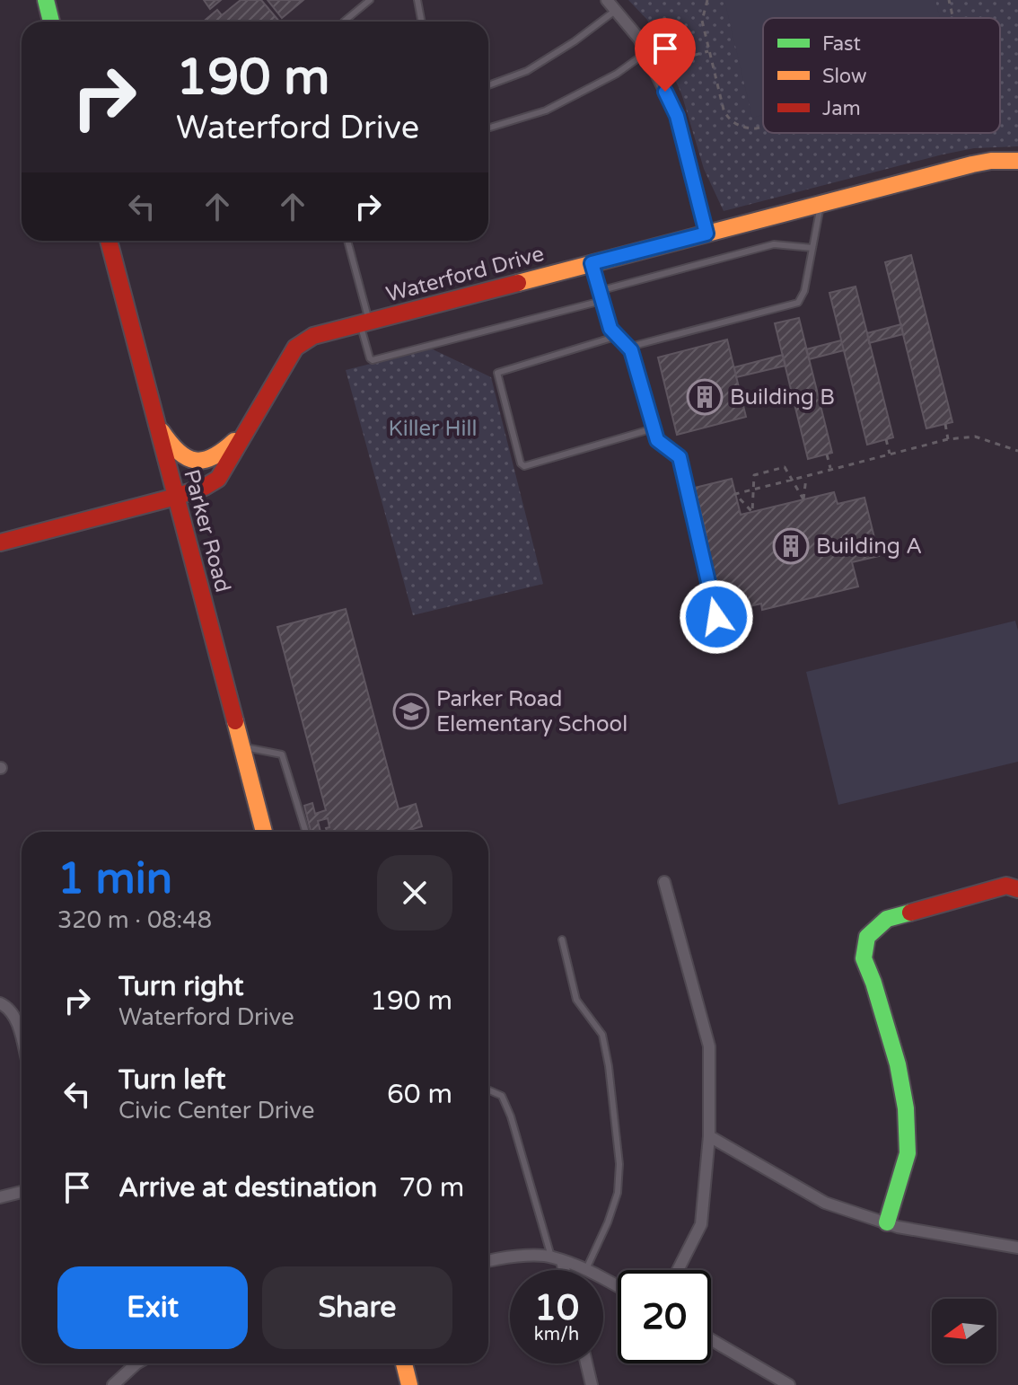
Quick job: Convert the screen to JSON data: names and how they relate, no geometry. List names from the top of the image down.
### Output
{
  "streets": {
    "street": ["Waterford Drive", "Parker Road"]
  },
  "crossings": [
    ["Waterford Drive", "Parker Road"]
  ],
  "parks": ["Killer Hill"],
  "places": {
    "building": ["Building B", "Building A"],
    "school or university": ["Parker Road Elementary School"]
  },
  "legend": ["Fast", "Slow", "Jam"],
  "north": "left",
  "page": {
    "turn": ["190 m", "Waterford Drive"],
    "heading": ["1 min", "320 m · 08:48"],
    "list": [
      {
        "name": "Turn right",
        "note": "Waterford Drive",
        "value": "190 m"
      },
      {
        "name": "Turn left",
        "note": "Civic Center Drive",
        "value": "60 m"
      },
      {
        "name": "Arrive at destination",
        "value": "70 m"
      }
    ],
    "buttons": ["Exit", "Share"],
    "speed": "10 km/h",
    "limit": "20"
  }
}
